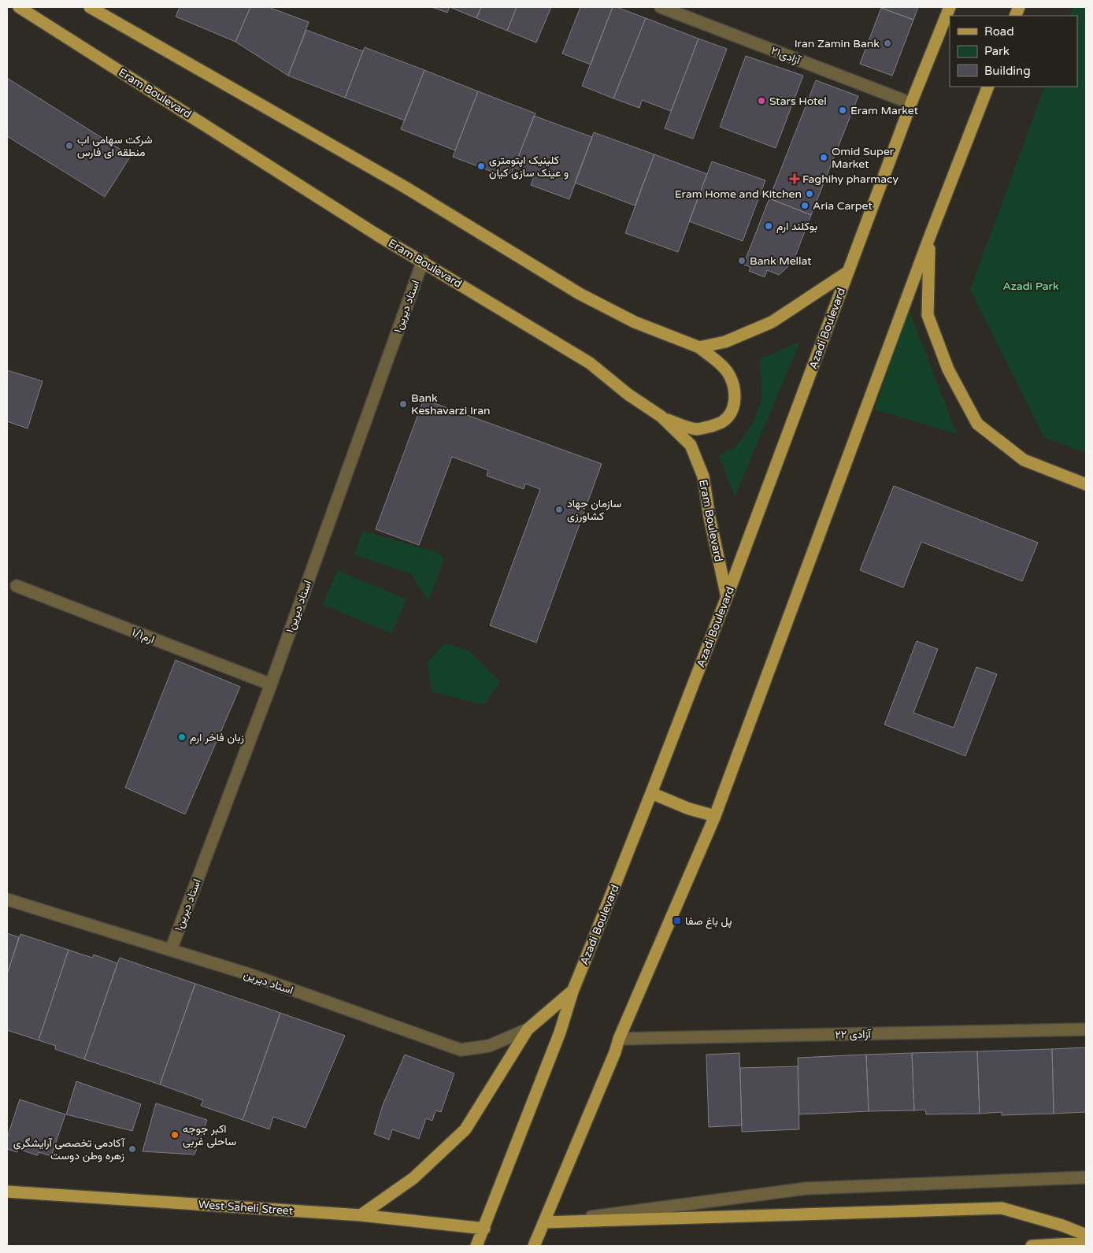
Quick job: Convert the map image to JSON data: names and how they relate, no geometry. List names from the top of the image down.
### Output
{
  "streets": {
    "main road": ["Eram Boulevard", "Azadi Boulevard", "West Saheli Street"],
    "street": [
      "آزادی۲۱",
      "استاد دیرین۱",
      "۱/۱ارم",
      "استاد دیرین",
      "آزادی ۲۲"
    ]
  },
  "crossings": [
    ["آزادی۲۱", "Azadi Boulevard"],
    ["Eram Boulevard", "استاد دیرین۱"],
    ["Eram Boulevard", "Azadi Boulevard"],
    ["استاد دیرین۱", "۱/۱ارم"],
    ["استاد دیرین۱", "استاد دیرین"],
    ["Azadi Boulevard", "West Saheli Street"]
  ],
  "parks": ["Azadi Park"],
  "places": {
    "other": [
      "Iran Zamin Bank",
      "Stars Hotel",
      "Eram Market",
      "شرکت سهامی اب منطقه ای فارس",
      "Omid Super Market",
      "کلینیک اپتومتری و عینک سازی کیان",
      "Eram Home and Kitchen",
      "Aria Carpet",
      "بوکلند ارم",
      "Bank Mellat",
      "Bank Keshavarzi Iran",
      "سازمان جهاد کشاورزی",
      "زبان فاخر ارم",
      "اکبر جوجه ساحلی غربی",
      "آکادمی تخصصی آرایشگری زهره وطن دوست"
    ],
    "health": ["Faghihy pharmacy"],
    "transit": ["پل باغ صفا"]
  },
  "legend": ["Road", "Park", "Building"]
}
